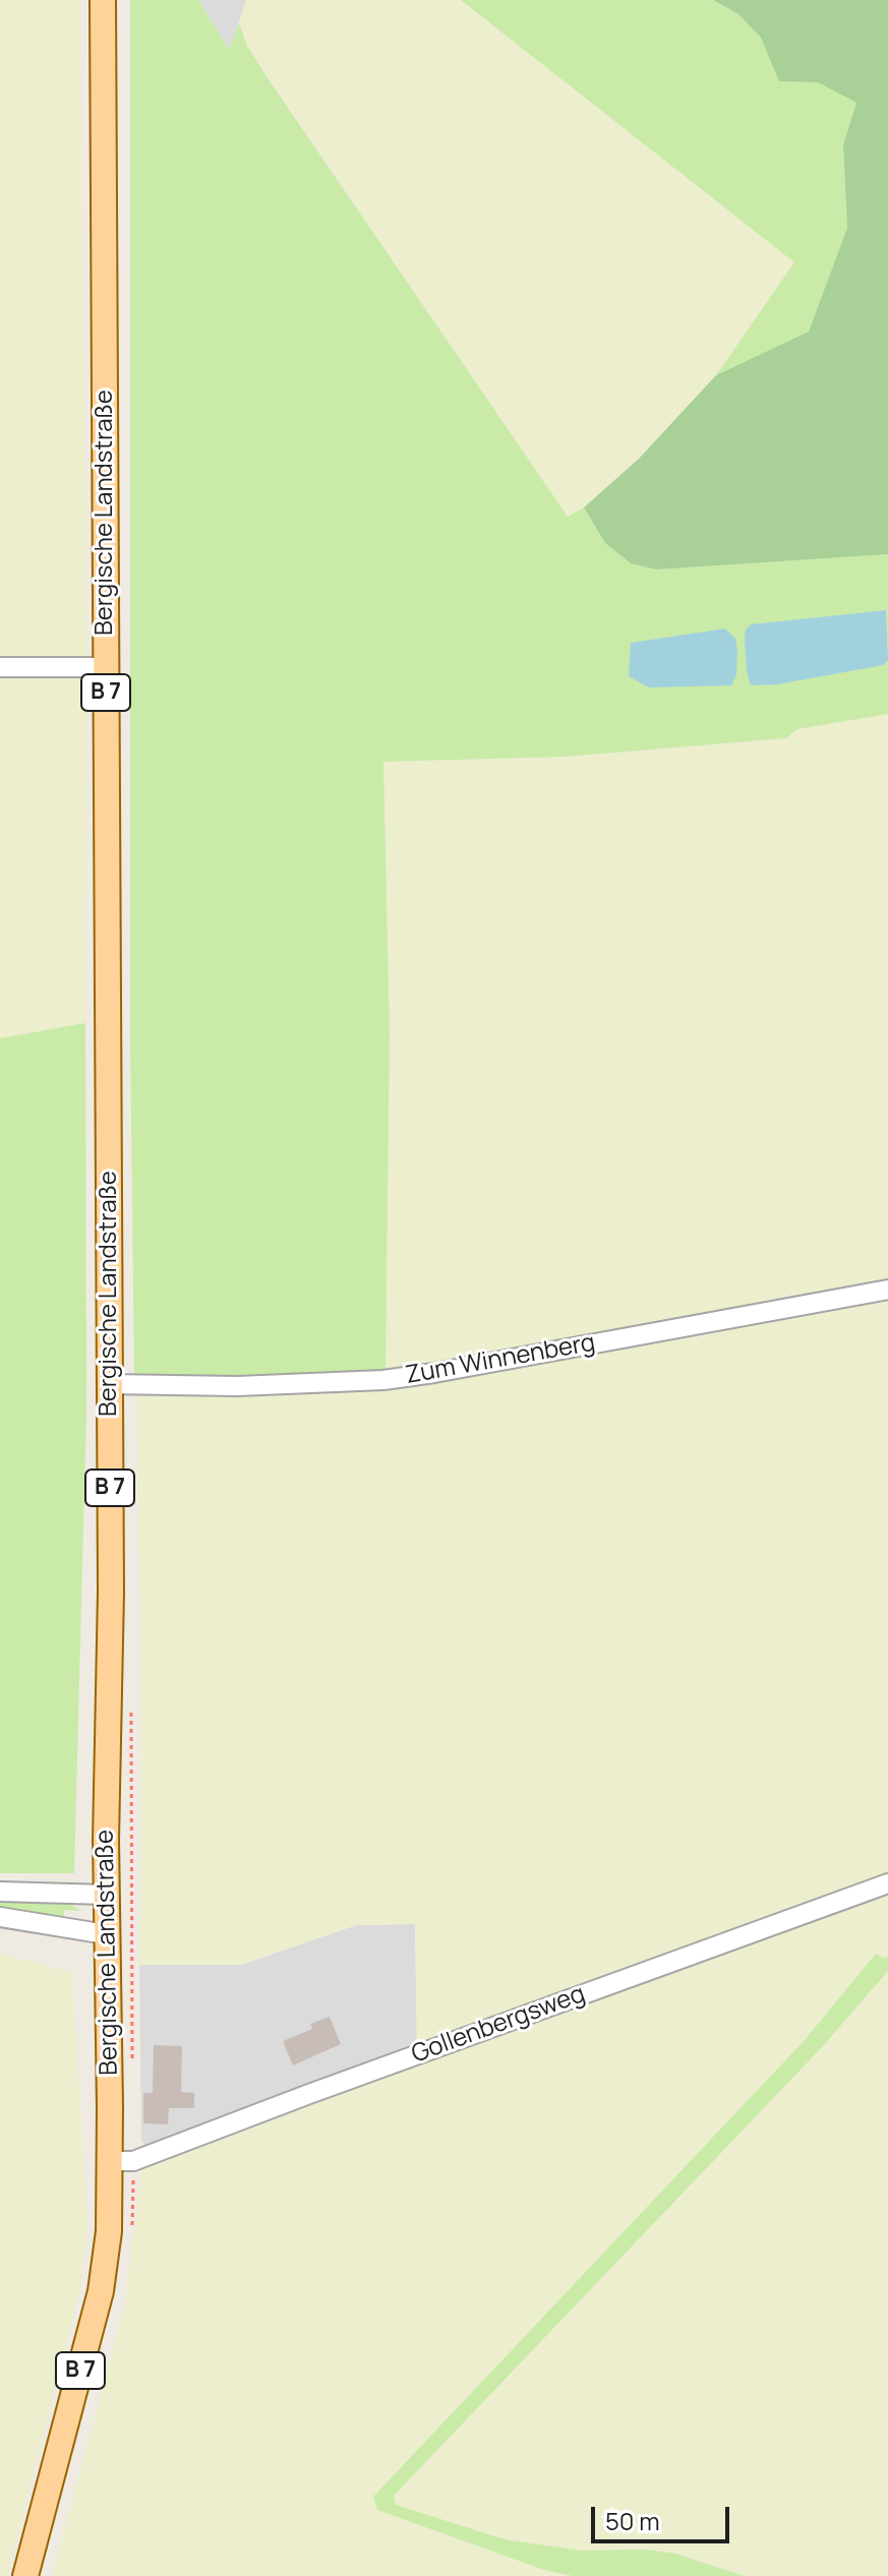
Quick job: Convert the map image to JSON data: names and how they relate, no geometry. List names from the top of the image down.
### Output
{
  "streets": {
    "main road": ["Bergische Landstraße", "B 7"],
    "street": ["Zum Winnenberg", "Gollenbergsweg"]
  },
  "crossings": [
    ["Bergische Landstraße", "Zum Winnenberg"],
    ["Bergische Landstraße", "Gollenbergsweg"]
  ],
  "scale_bar": "50 m"
}
